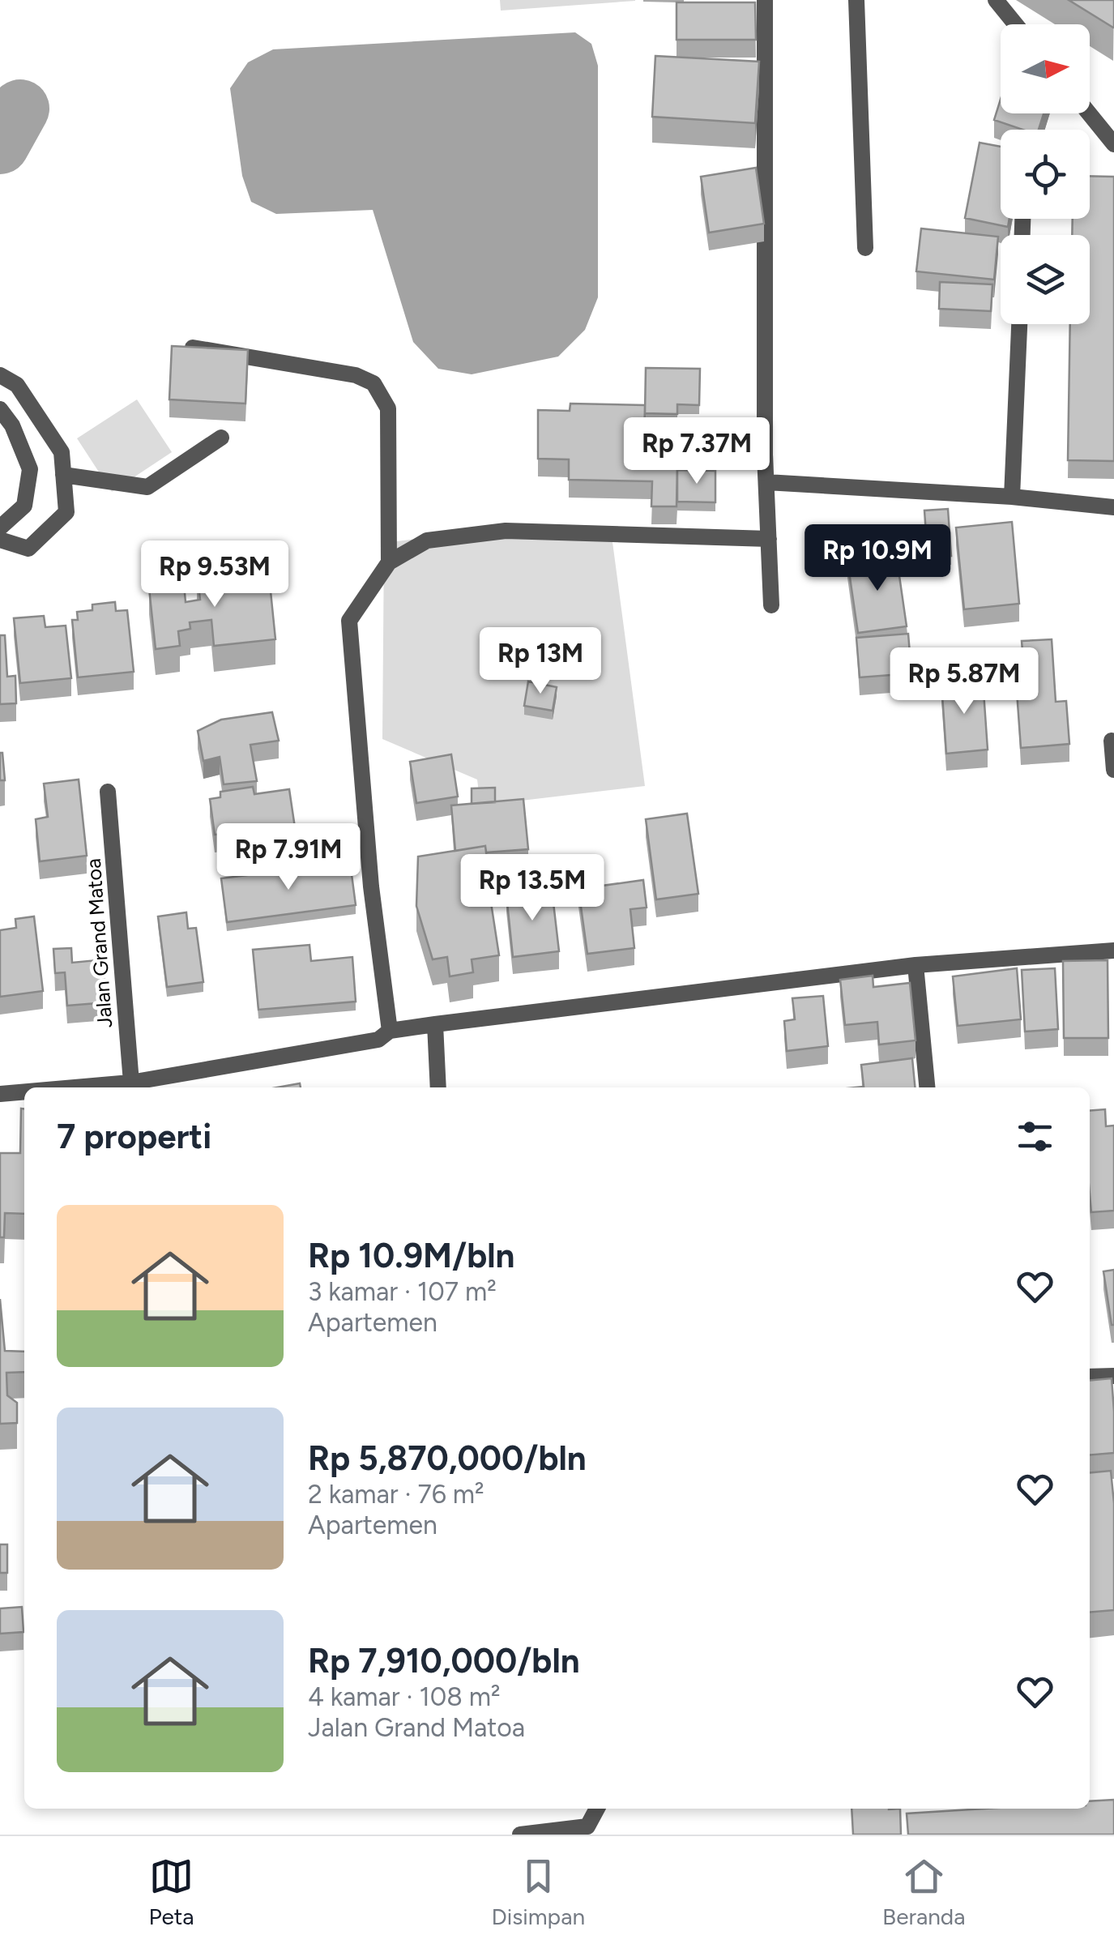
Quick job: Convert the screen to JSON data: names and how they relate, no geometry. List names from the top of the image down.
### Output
{
  "streets": {
    "street": ["Jalan Grand Matoa"]
  },
  "north": "right",
  "page": {
    "price": [
      "Rp 7.37M",
      "Rp 10.9M",
      "Rp 9.53M",
      "Rp 13M",
      "Rp 5.87M",
      "Rp 7.91M",
      "Rp 13.5M"
    ],
    "heading": "7 properti",
    "list": [
      {
        "name": "Rp 10.9M/bln",
        "note": "3 kamar · 107 m² · Apartemen"
      },
      {
        "name": "Rp 5,870,000/bln",
        "note": "2 kamar · 76 m² · Apartemen"
      },
      {
        "name": "Rp 7,910,000/bln",
        "note": "4 kamar · 108 m² · Jalan Grand Matoa"
      }
    ],
    "tabs": ["Peta", "Disimpan", "Beranda"]
  }
}
